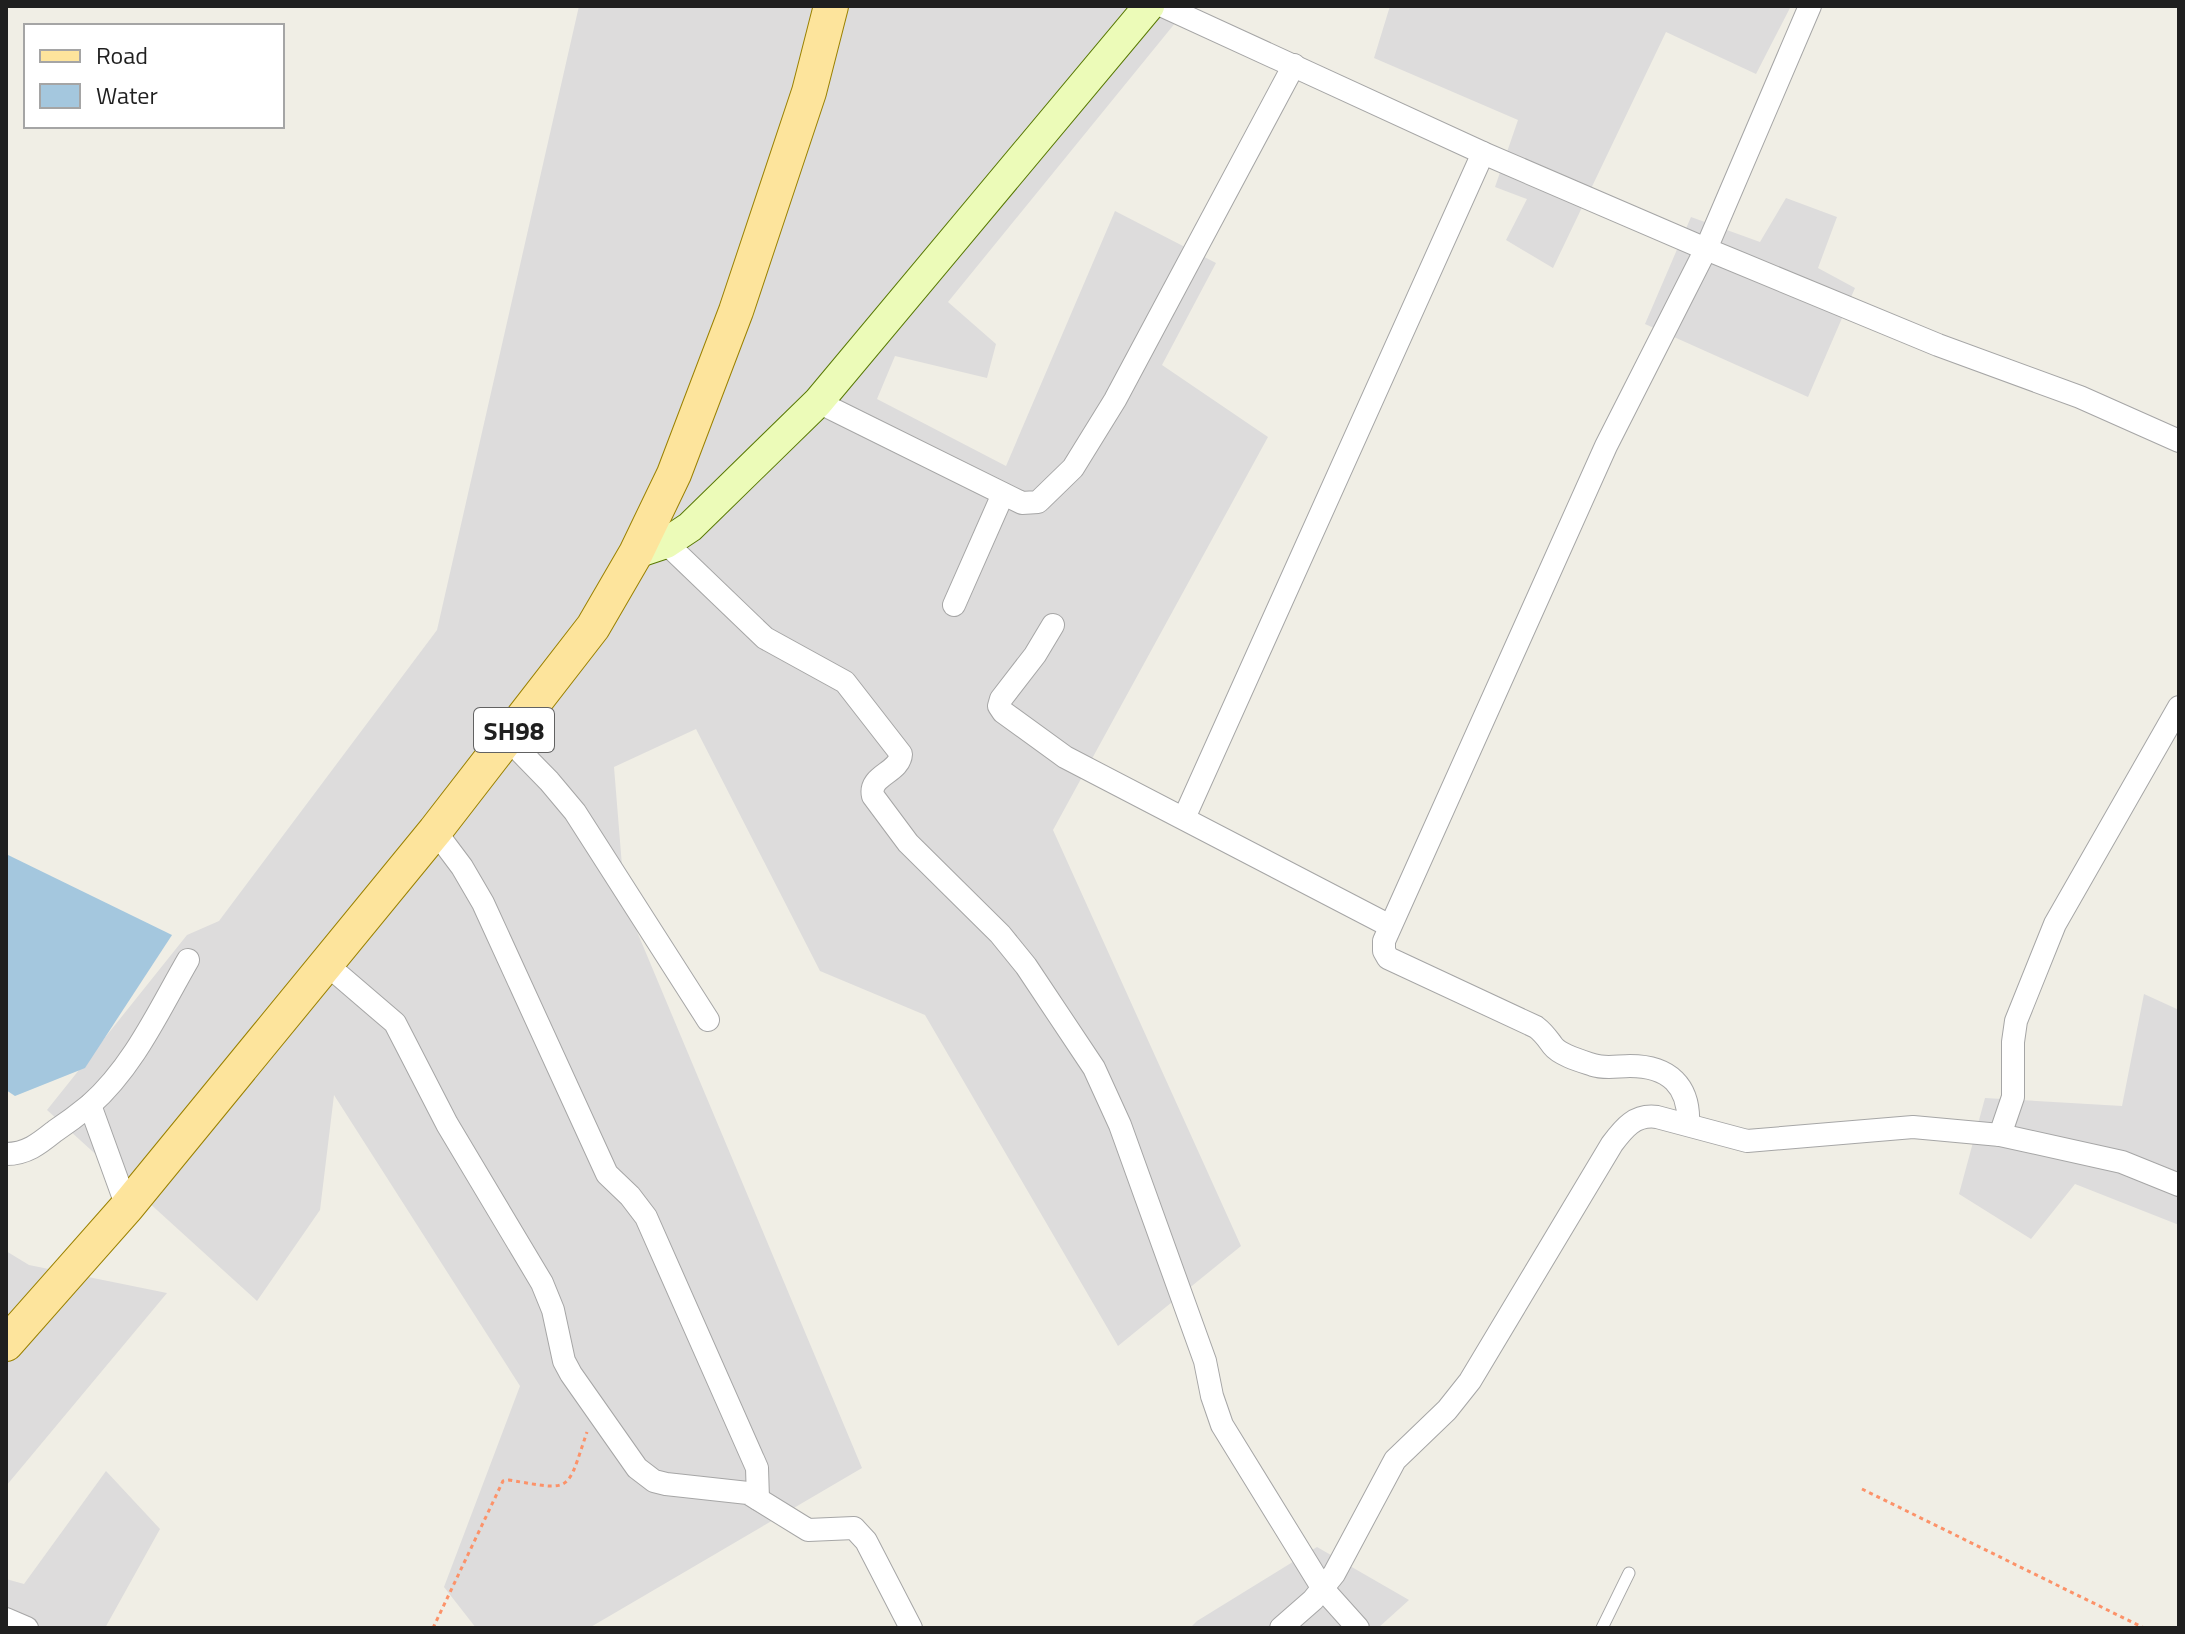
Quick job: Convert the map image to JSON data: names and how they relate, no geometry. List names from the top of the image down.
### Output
{
  "streets": {
    "main road": ["SH98"]
  },
  "legend": ["Road", "Water"]
}
